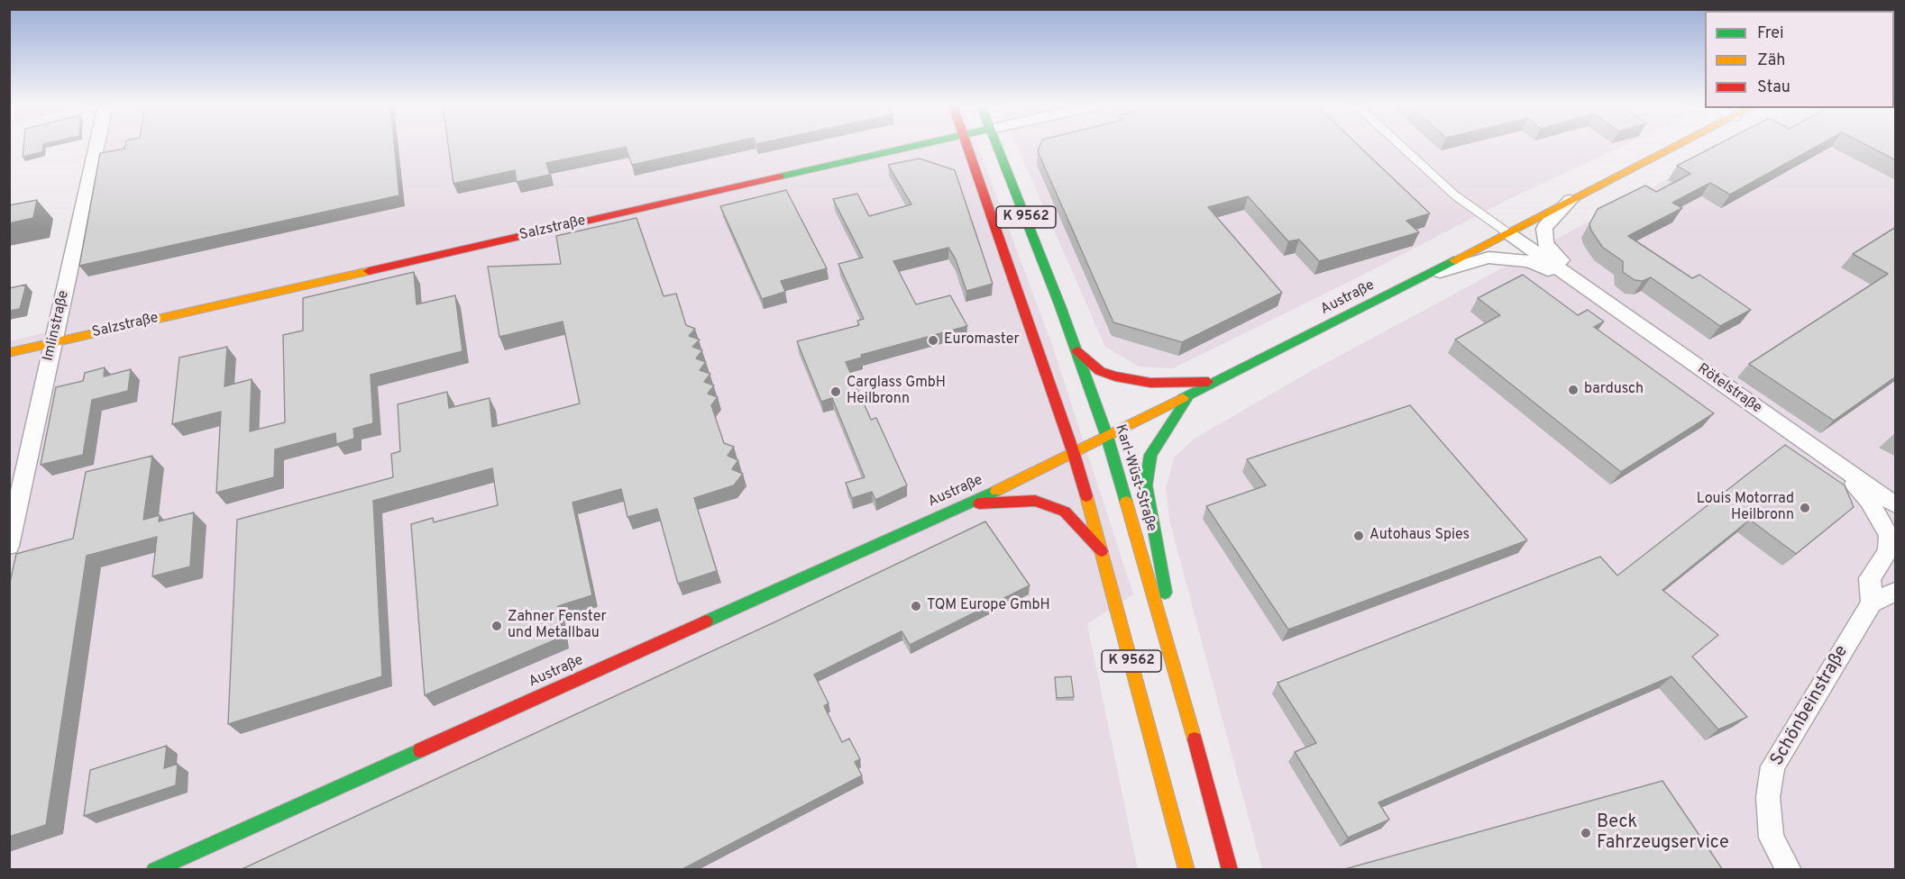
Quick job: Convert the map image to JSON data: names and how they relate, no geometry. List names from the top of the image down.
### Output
{
  "streets": {
    "main road": [
      "K 9562",
      "Salzstraße",
      "Austraße",
      "Karl-Wüst-Straße"
    ],
    "street": ["Imlinstraße", "Rötelstraße", "Schönbeinstraße"]
  },
  "crossings": [
    ["K 9562", "Austraße"],
    ["Salzstraße", "Imlinstraße"],
    ["Austraße", "Rötelstraße"],
    ["Austraße", "Karl-Wüst-Straße"],
    ["Rötelstraße", "Schönbeinstraße"]
  ],
  "places": [
    "Euromaster",
    "bardusch",
    "Carglass GmbH Heilbronn",
    "Louis Motorrad Heilbronn",
    "Autohaus Spies",
    "TQM Europe GmbH",
    "Zahner Fenster und Metallbau",
    "Beck Fahrzeugservice"
  ],
  "legend": ["Frei", "Zäh", "Stau"]
}
